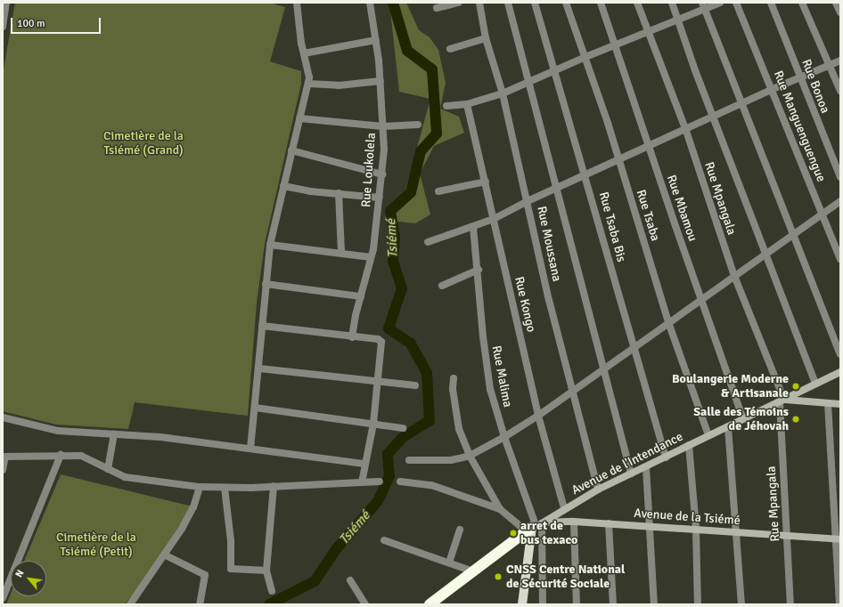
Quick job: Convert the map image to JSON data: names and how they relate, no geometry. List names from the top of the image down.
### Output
{
  "streets": {
    "street": [
      "Rue Bonoa",
      "Rue Manguenguengue",
      "Rue Loukolela",
      "Rue Mpangala",
      "Rue Mbamou",
      "Rue Tsaba",
      "Rue Tsaba Bis",
      "Rue Moussana",
      "Rue Kongo",
      "Rue Malima",
      "Avenue de l'Intendance",
      "Avenue de la Tsiémé"
    ]
  },
  "crossings": [
    ["Rue Mpangala", "Avenue de l'Intendance"],
    ["Rue Mpangala", "Avenue de la Tsiémé"],
    ["Rue Mbamou", "Avenue de l'Intendance"],
    ["Rue Tsaba", "Avenue de l'Intendance"],
    ["Rue Tsaba Bis", "Avenue de l'Intendance"],
    ["Rue Moussana", "Avenue de l'Intendance"],
    ["Rue Kongo", "Avenue de l'Intendance"],
    ["Rue Malima", "Avenue de l'Intendance"],
    ["Rue Malima", "Avenue de la Tsiémé"],
    ["Avenue de l'Intendance", "Avenue de la Tsiémé"]
  ],
  "water": ["Tsiémé"],
  "parks": ["Cimetière de la Tsiémé (Grand)", "Cimetière de la Tsiémé (Petit)"],
  "places": [
    "Boulangerie Moderne & Artisanale",
    "Salle des Témoins de Jéhovah",
    "arret de bus texaco",
    "CNSS Centre National de Sécurité Sociale"
  ],
  "scale_bar": "100 m",
  "north": "top left"
}
